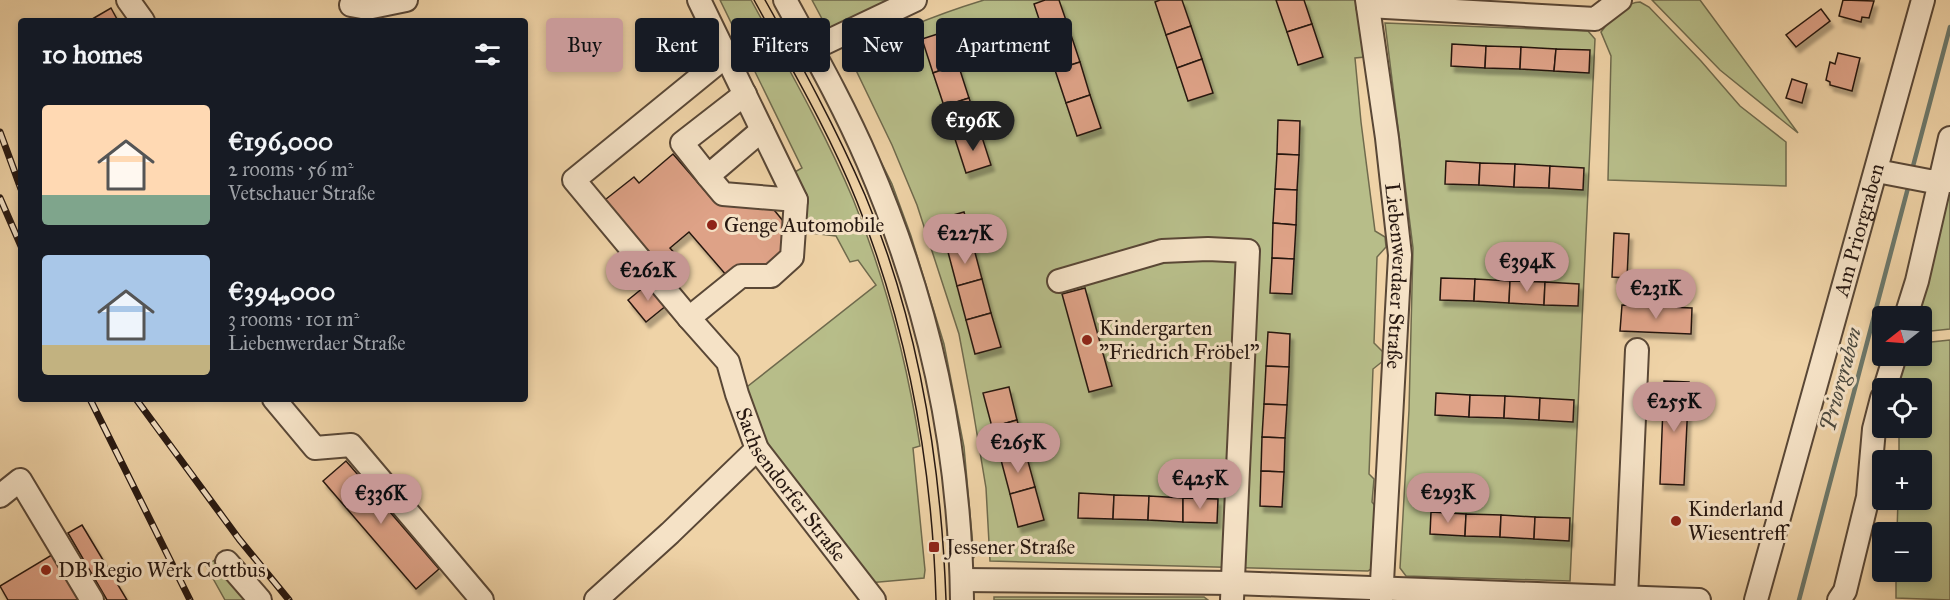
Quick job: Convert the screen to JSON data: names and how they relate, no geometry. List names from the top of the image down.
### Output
{
  "streets": {
    "street": ["Am Priorgraben", "Liebenwerdaer Straße", "Sachsendorfer Straße"]
  },
  "water": ["Priorgraben"],
  "places": {
    "other": [
      "Genge Automobile",
      "Kindergarten \"Friedrich Fröbel\"",
      "Kinderland Wiesentreff",
      "DB Regio Werk Cottbus"
    ],
    "transit": ["Jessener Straße"]
  },
  "north": "left",
  "page": {
    "chip": [
      "Buy",
      "Rent",
      "Filters",
      "New",
      "Apartment"
    ],
    "heading": "10 homes",
    "list": [
      {
        "name": "€196,000",
        "note": "2 rooms · 56 m² · Vetschauer Straße"
      },
      {
        "name": "€394,000",
        "note": "3 rooms · 101 m² · Liebenwerdaer Straße"
      }
    ],
    "price": [
      "€196K",
      "€227K",
      "€394K",
      "€262K",
      "€231K",
      "€255K",
      "€265K",
      "€425K",
      "€293K",
      "€336K"
    ],
    "map_buttons": ["+", "−"]
  }
}
